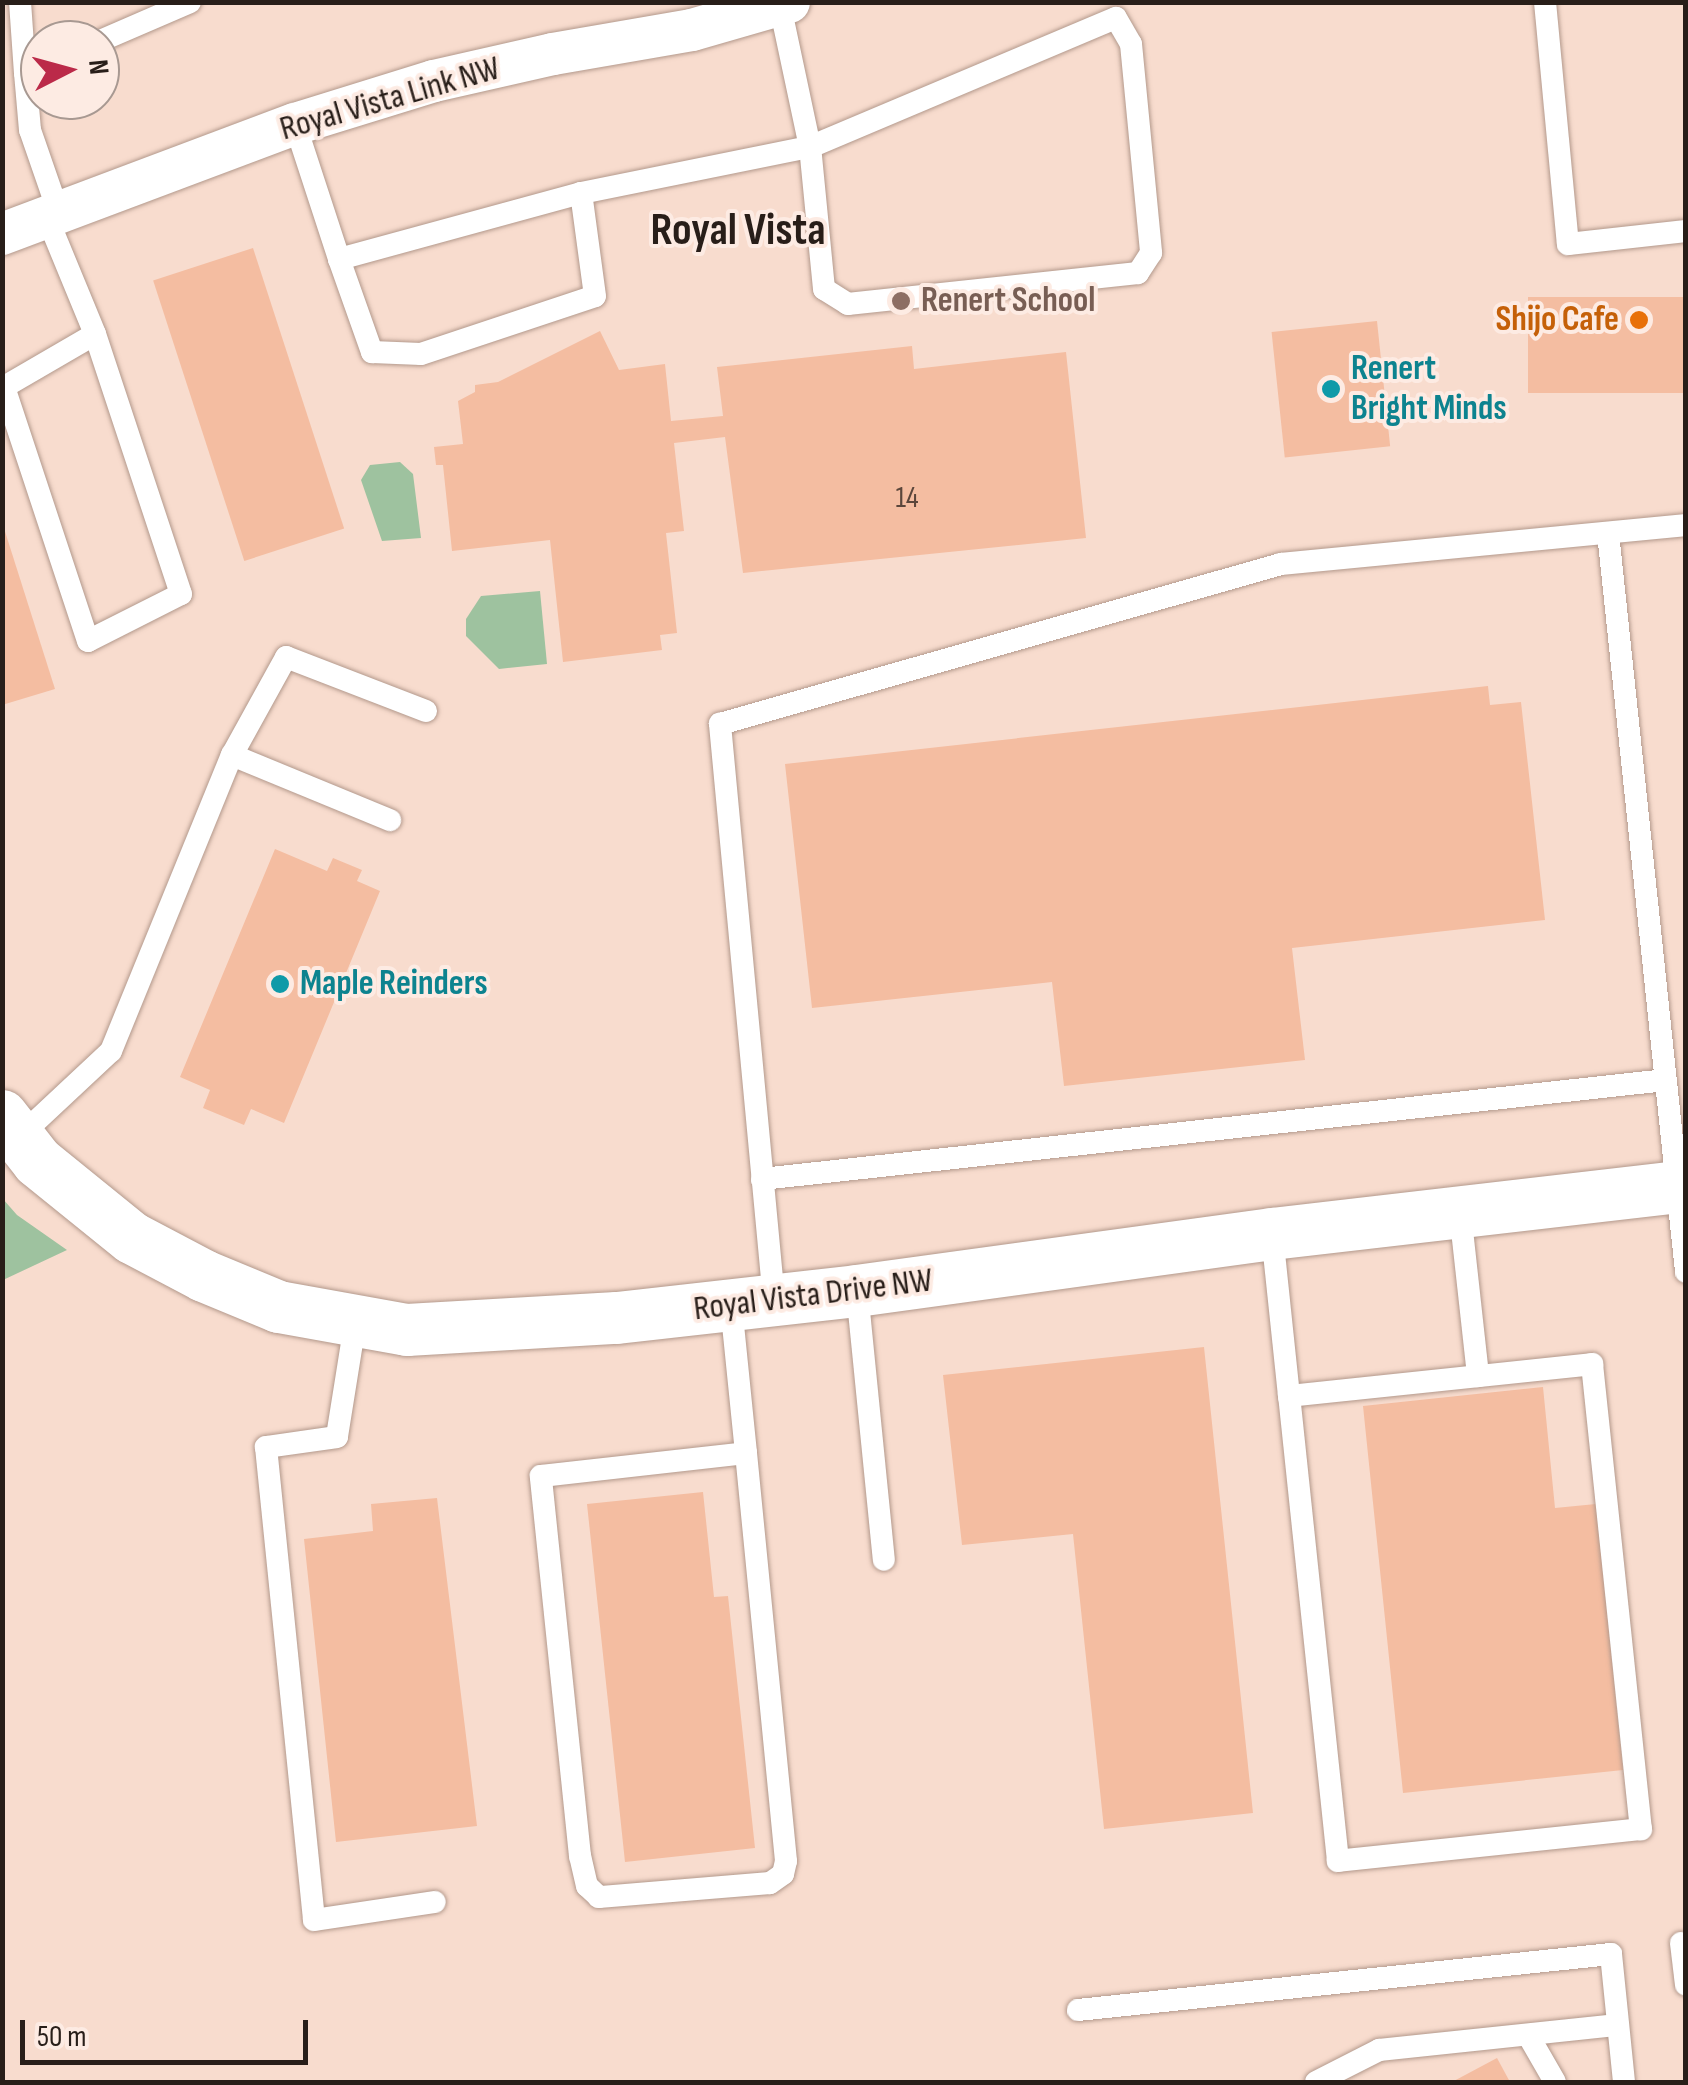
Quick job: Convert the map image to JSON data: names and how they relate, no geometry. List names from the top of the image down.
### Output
{
  "streets": {
    "street": ["Royal Vista Link NW", "Royal Vista Drive NW"]
  },
  "districts": ["Royal Vista"],
  "places": [
    "Renert School",
    "Shijo Cafe",
    "Renert Bright Minds",
    "Maple Reinders"
  ],
  "house_numbers": ["14"],
  "scale_bar": "50 m",
  "north": "right"
}
